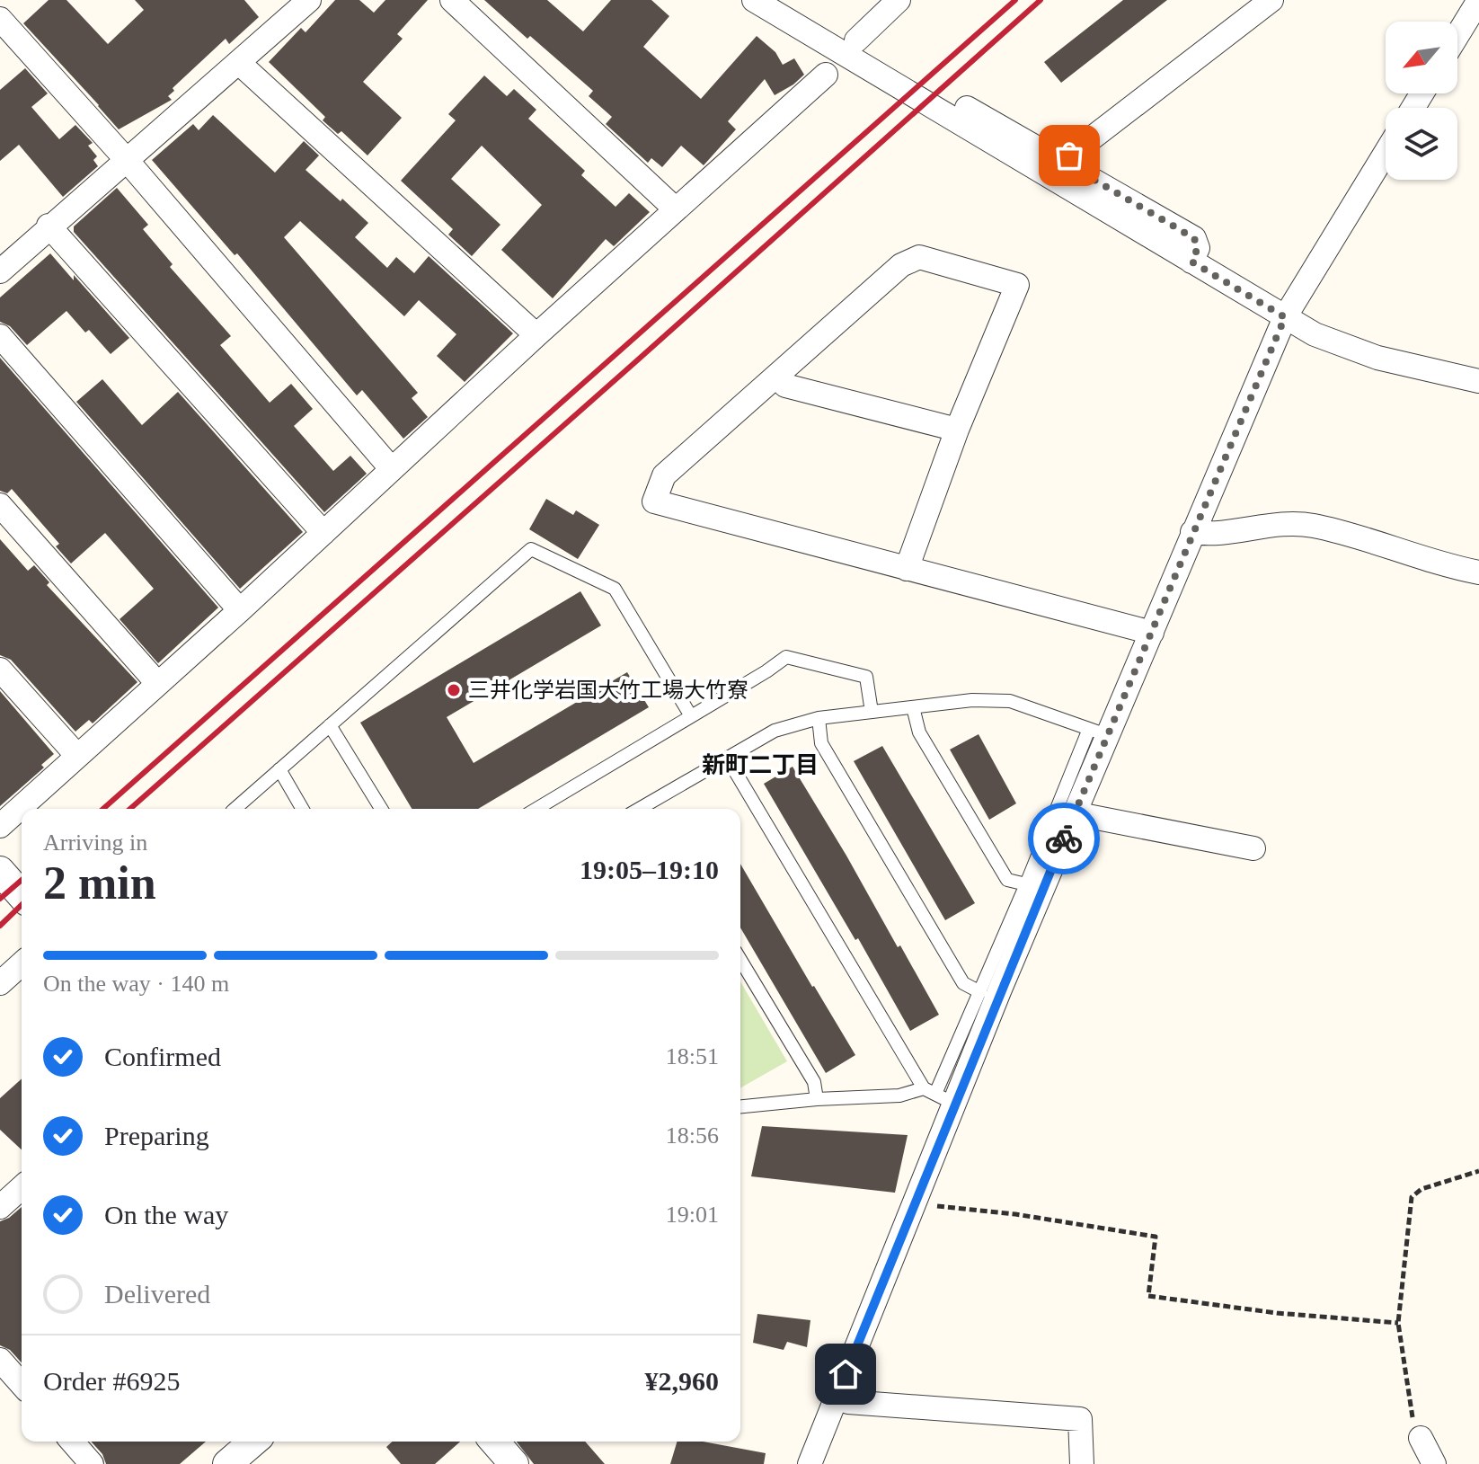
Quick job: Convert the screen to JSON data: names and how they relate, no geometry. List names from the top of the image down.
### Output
{
  "districts": ["新町二丁目"],
  "places": ["三井化学岩国大竹工場大竹寮"],
  "north": "bottom left",
  "page": {
    "heading": ["2 min", "Arriving in", "19:05–19:10"],
    "panel": ["Order #6925", "¥2,960"],
    "bar": "On the way · 140 m",
    "list": [
      ["Confirmed", "18:51"],
      ["Preparing", "18:56"],
      ["On the way", "19:01"],
      "Delivered"
    ]
  }
}
